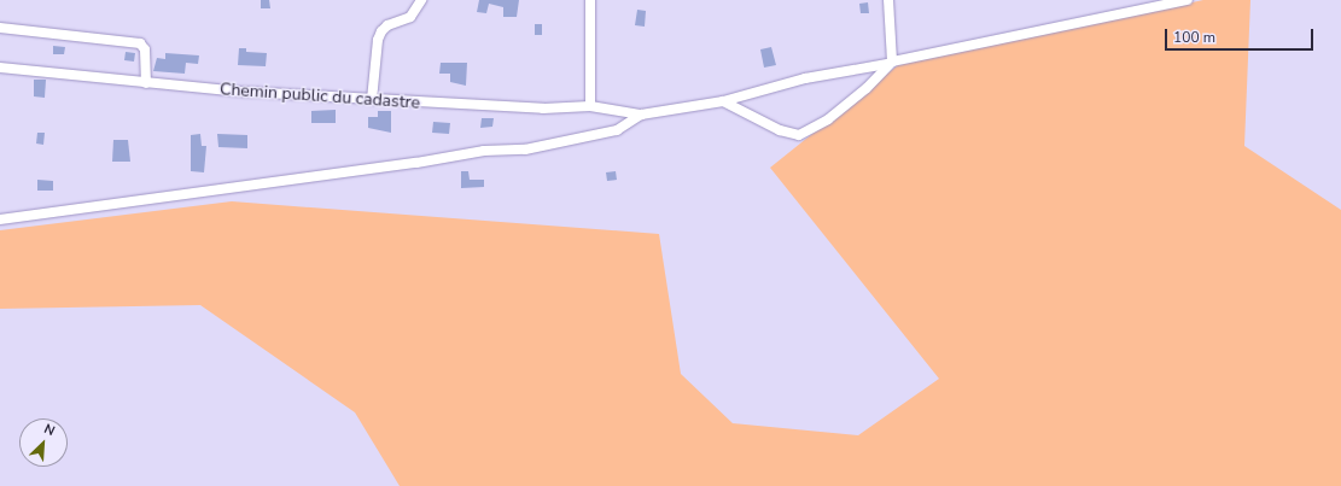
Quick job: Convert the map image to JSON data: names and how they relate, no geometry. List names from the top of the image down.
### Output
{
  "streets": {
    "street": ["Chemin public du cadastre"]
  },
  "scale_bar": "100 m",
  "north": "top right"
}
